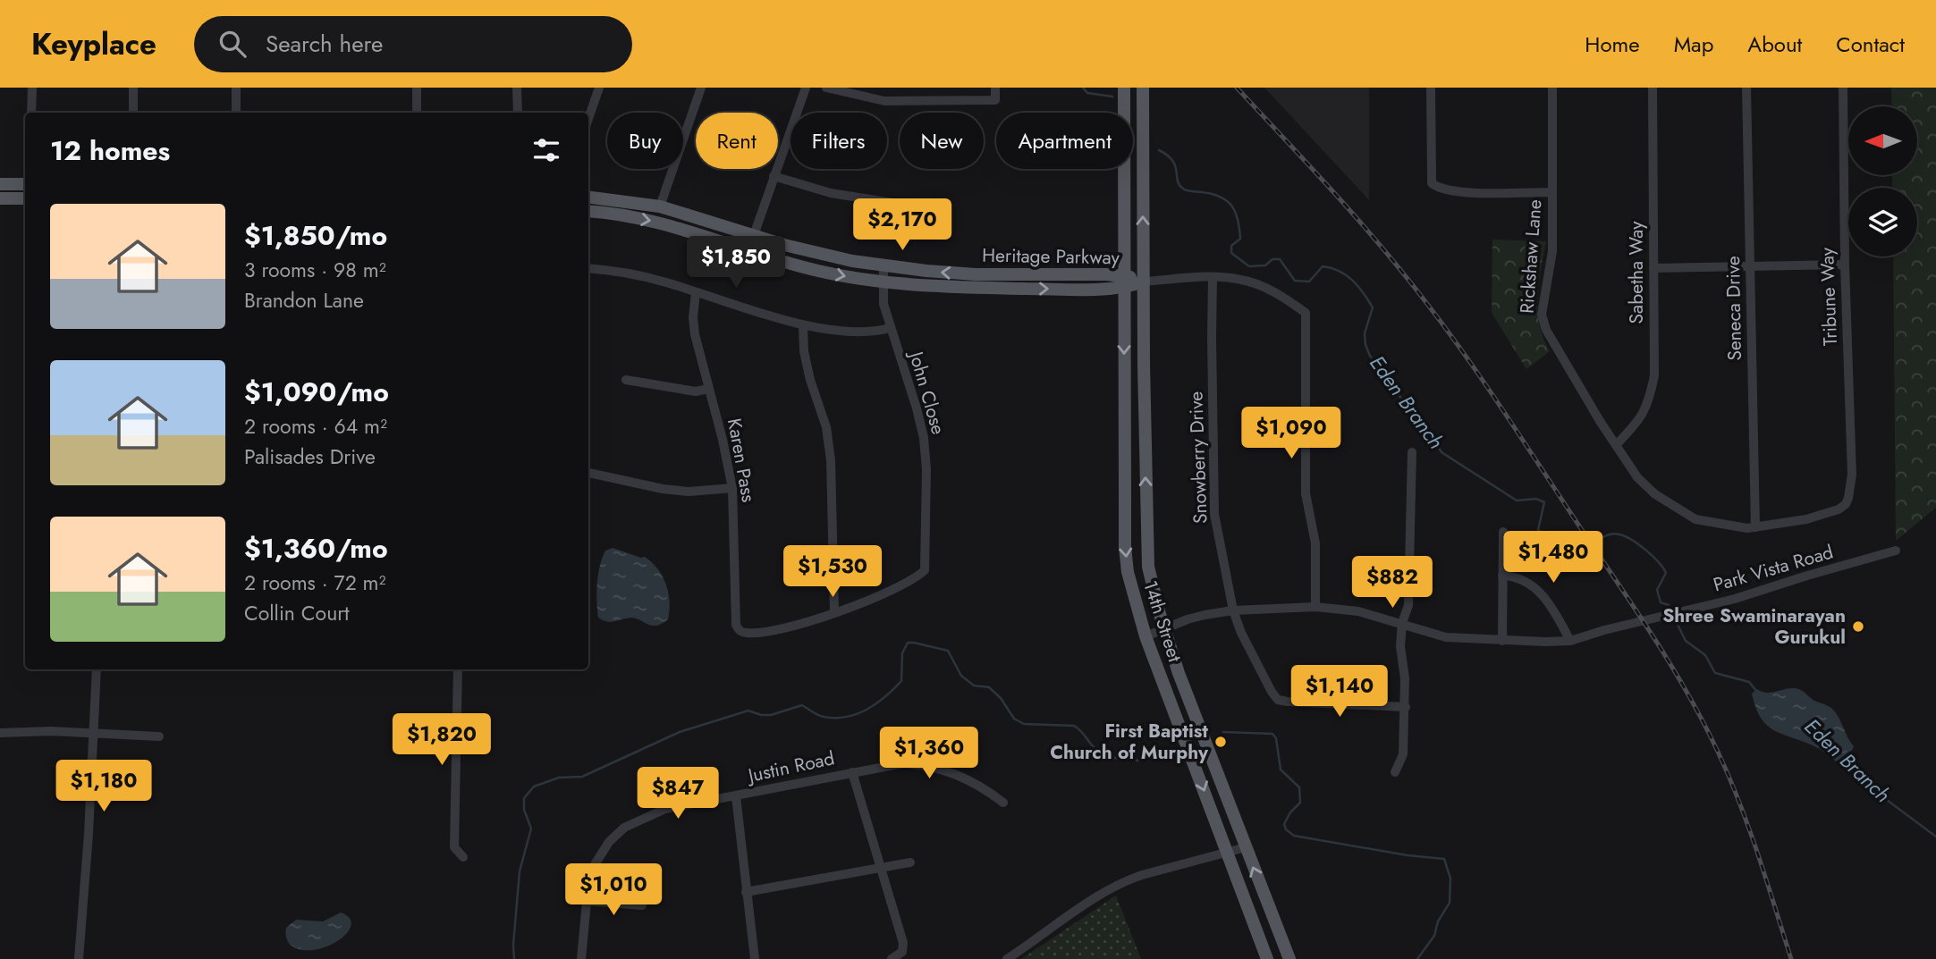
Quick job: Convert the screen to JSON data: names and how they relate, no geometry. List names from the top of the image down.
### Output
{
  "streets": {
    "main road": ["Heritage Parkway", "14th Street"],
    "street": [
      "Rickshaw Lane",
      "Sabetha Way",
      "Tribune Way",
      "Seneca Drive",
      "John Close",
      "Snowberry Drive",
      "Karen Pass",
      "Park Vista Road",
      "Justin Road"
    ]
  },
  "crossings": [
    ["Heritage Parkway", "John Close"],
    ["Heritage Parkway", "14th Street"],
    ["Rickshaw Lane", "Sabetha Way"],
    ["Rickshaw Lane", "Tribune Way"],
    ["Rickshaw Lane", "Seneca Drive"],
    ["John Close", "Karen Pass"],
    ["Snowberry Drive", "Park Vista Road"],
    ["Park Vista Road", "14th Street"]
  ],
  "water": ["Eden Branch"],
  "places": ["Shree Swaminarayan Gurukul", "First Baptist Church of Murphy"],
  "north": "left",
  "page": {
    "header": "Keyplace",
    "search": "Search here",
    "nav": [
      "Home",
      "Map",
      "About",
      "Contact"
    ],
    "chip": [
      "Buy",
      "Rent",
      "Filters",
      "New",
      "Apartment"
    ],
    "heading": "12 homes",
    "list": [
      {
        "name": "$1,850/mo",
        "note": "3 rooms · 98 m² · Brandon Lane"
      },
      {
        "name": "$1,090/mo",
        "note": "2 rooms · 64 m² · Palisades Drive"
      },
      {
        "name": "$1,360/mo",
        "note": "2 rooms · 72 m² · Collin Court"
      }
    ],
    "price": [
      "$2,170",
      "$1,850",
      "$1,090",
      "$1,480",
      "$1,530",
      "$882",
      "$1,140",
      "$1,820",
      "$1,360",
      "$1,180",
      "$847",
      "$1,010"
    ]
  }
}
